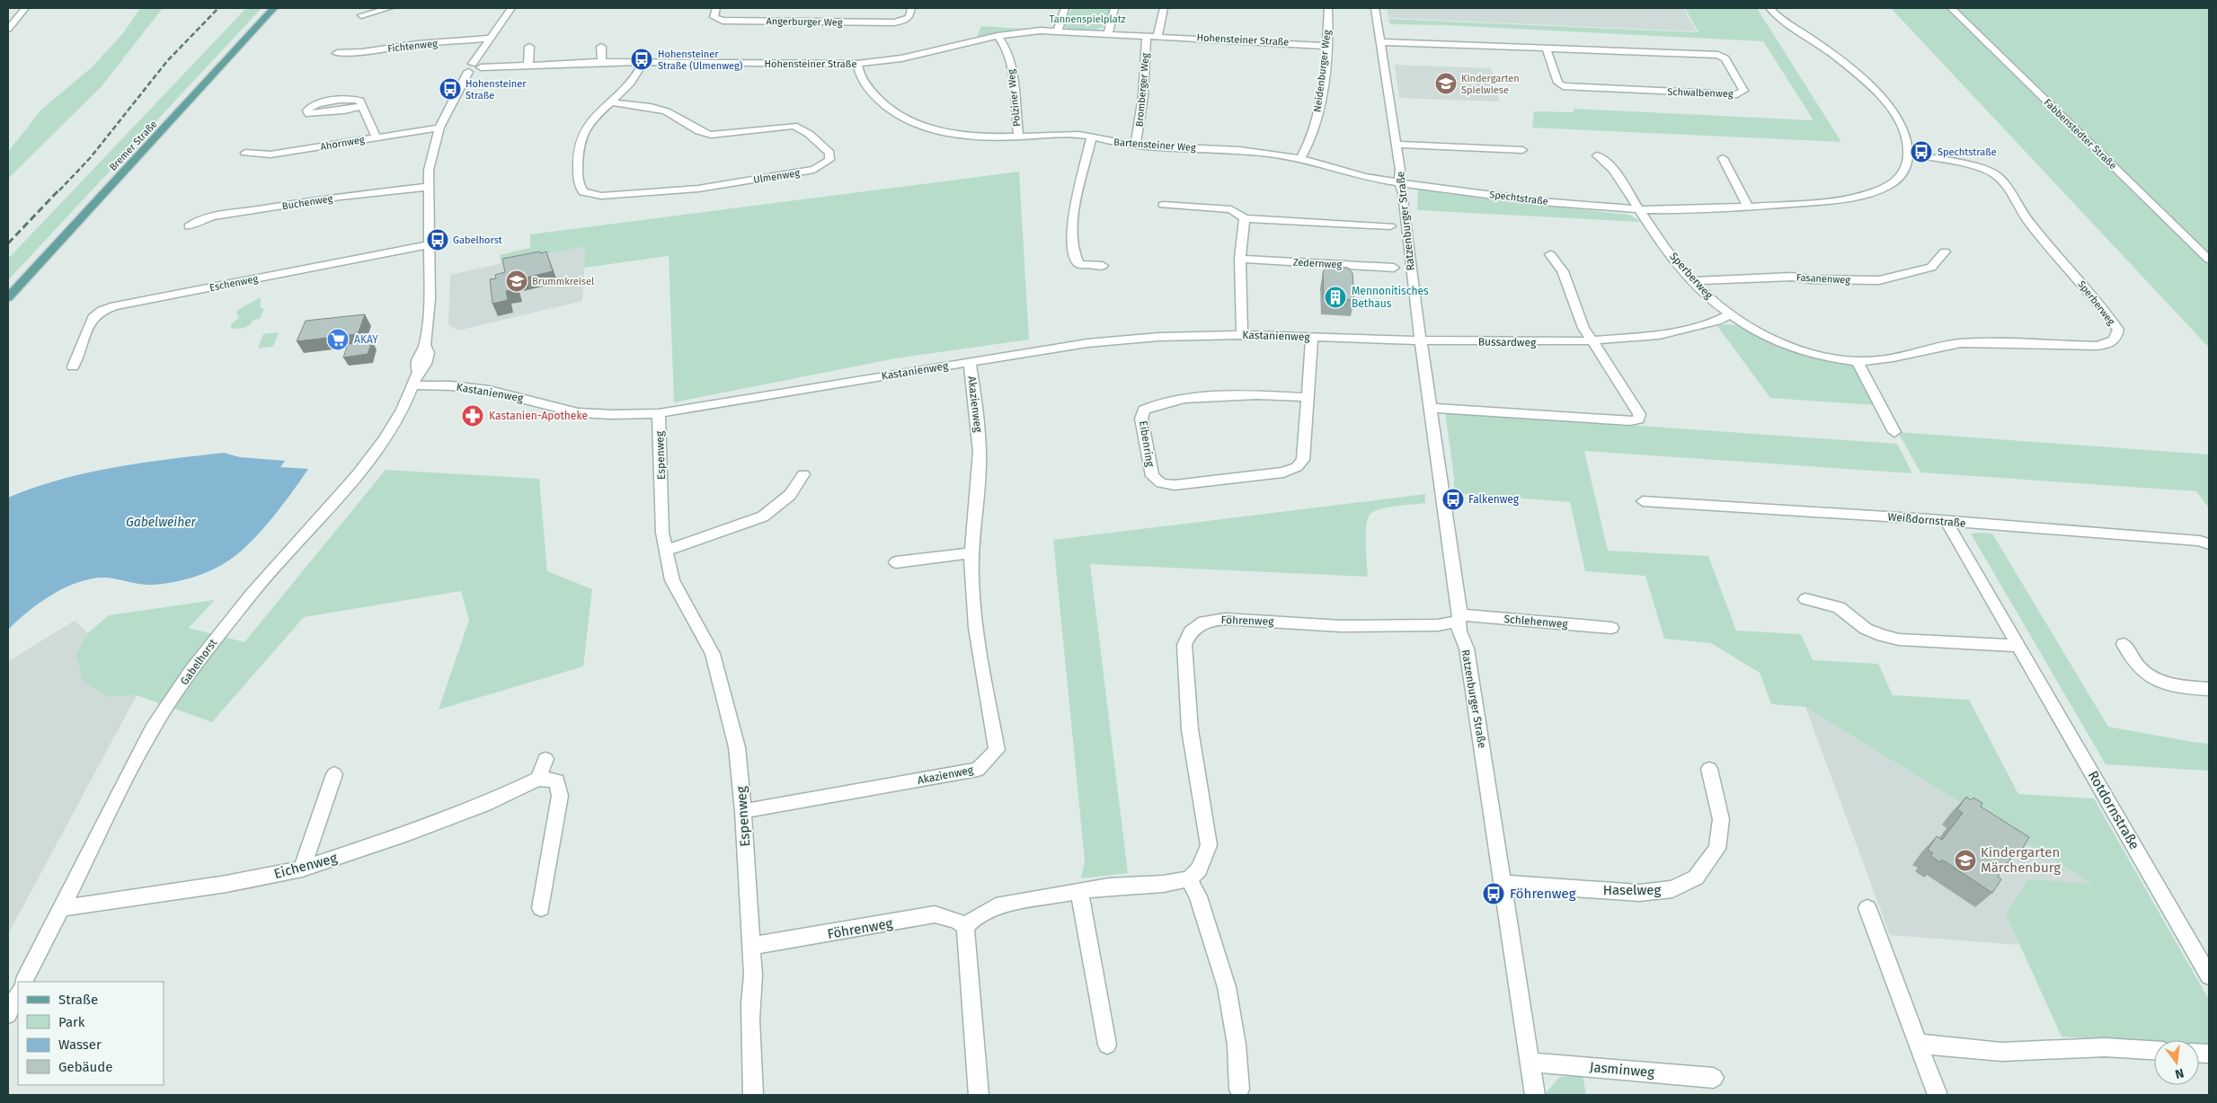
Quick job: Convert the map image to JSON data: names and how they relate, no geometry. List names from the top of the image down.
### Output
{
  "streets": {
    "main road": ["Bremer Straße"],
    "street": [
      "Angerburger Weg",
      "Hohensteiner Straße",
      "Fichtenweg",
      "Neidenburger Weg",
      "Bromberger Weg",
      "Schwalbenweg",
      "Polziner Weg",
      "Fabbenstedter Straße",
      "Ahornweg",
      "Bartensteiner Weg",
      "Ulmenweg",
      "Spechtstraße",
      "Buchenweg",
      "Ratzenburger Straße",
      "Zedernweg",
      "Sperberweg",
      "Fasanenweg",
      "Eschenweg",
      "Kastanienweg",
      "Bussardweg",
      "Akazienweg",
      "Eibenring",
      "Espenweg",
      "Weißdornstraße",
      "Föhrenweg",
      "Schlehenweg",
      "Gabelhorst",
      "Rotdornstraße",
      "Eichenweg",
      "Haselweg",
      "Jasminweg"
    ]
  },
  "crossings": [
    ["Hohensteiner Straße", "Neidenburger Weg"],
    ["Hohensteiner Straße", "Bromberger Weg"],
    ["Hohensteiner Straße", "Polziner Weg"],
    ["Hohensteiner Straße", "Bartensteiner Weg"],
    ["Hohensteiner Straße", "Ulmenweg"],
    ["Hohensteiner Straße", "Gabelhorst"],
    ["Fichtenweg", "Gabelhorst"],
    ["Neidenburger Weg", "Bartensteiner Weg"],
    ["Bromberger Weg", "Bartensteiner Weg"],
    ["Schwalbenweg", "Ratzenburger Straße"],
    ["Polziner Weg", "Bartensteiner Weg"],
    ["Ahornweg", "Gabelhorst"],
    ["Bartensteiner Weg", "Spechtstraße"],
    ["Bartensteiner Weg", "Ratzenburger Straße"],
    ["Spechtstraße", "Ratzenburger Straße"],
    ["Spechtstraße", "Sperberweg"],
    ["Buchenweg", "Gabelhorst"],
    ["Ratzenburger Straße", "Kastanienweg"],
    ["Ratzenburger Straße", "Bussardweg"],
    ["Ratzenburger Straße", "Föhrenweg"],
    ["Ratzenburger Straße", "Schlehenweg"],
    ["Ratzenburger Straße", "Haselweg"],
    ["Ratzenburger Straße", "Jasminweg"],
    ["Sperberweg", "Fasanenweg"],
    ["Sperberweg", "Bussardweg"],
    ["Eschenweg", "Gabelhorst"],
    ["Kastanienweg", "Bussardweg"],
    ["Kastanienweg", "Akazienweg"],
    ["Kastanienweg", "Eibenring"],
    ["Kastanienweg", "Espenweg"],
    ["Kastanienweg", "Gabelhorst"],
    ["Akazienweg", "Espenweg"],
    ["Espenweg", "Föhrenweg"],
    ["Weißdornstraße", "Rotdornstraße"],
    ["Föhrenweg", "Schlehenweg"],
    ["Gabelhorst", "Eichenweg"]
  ],
  "water": ["Gabelweiher"],
  "parks": ["Tannenspielplatz"],
  "places": {
    "bus stop": [
      "Hohensteiner Straße (Ulmenweg)",
      "Hohensteiner Straße",
      "Spechtstraße",
      "Gabelhorst",
      "Falkenweg",
      "Föhrenweg"
    ],
    "school or university": ["Kindergarten Spielwiese", "Brummkreisel", "Kindergarten Märchenburg"],
    "building": ["Mennonitisches Bethaus"],
    "supermarket": ["AKAY"],
    "pharmacy": ["Kastanien-Apotheke"]
  },
  "legend": [
    "Straße",
    "Park",
    "Wasser",
    "Gebäude"
  ],
  "north": "bottom"
}
